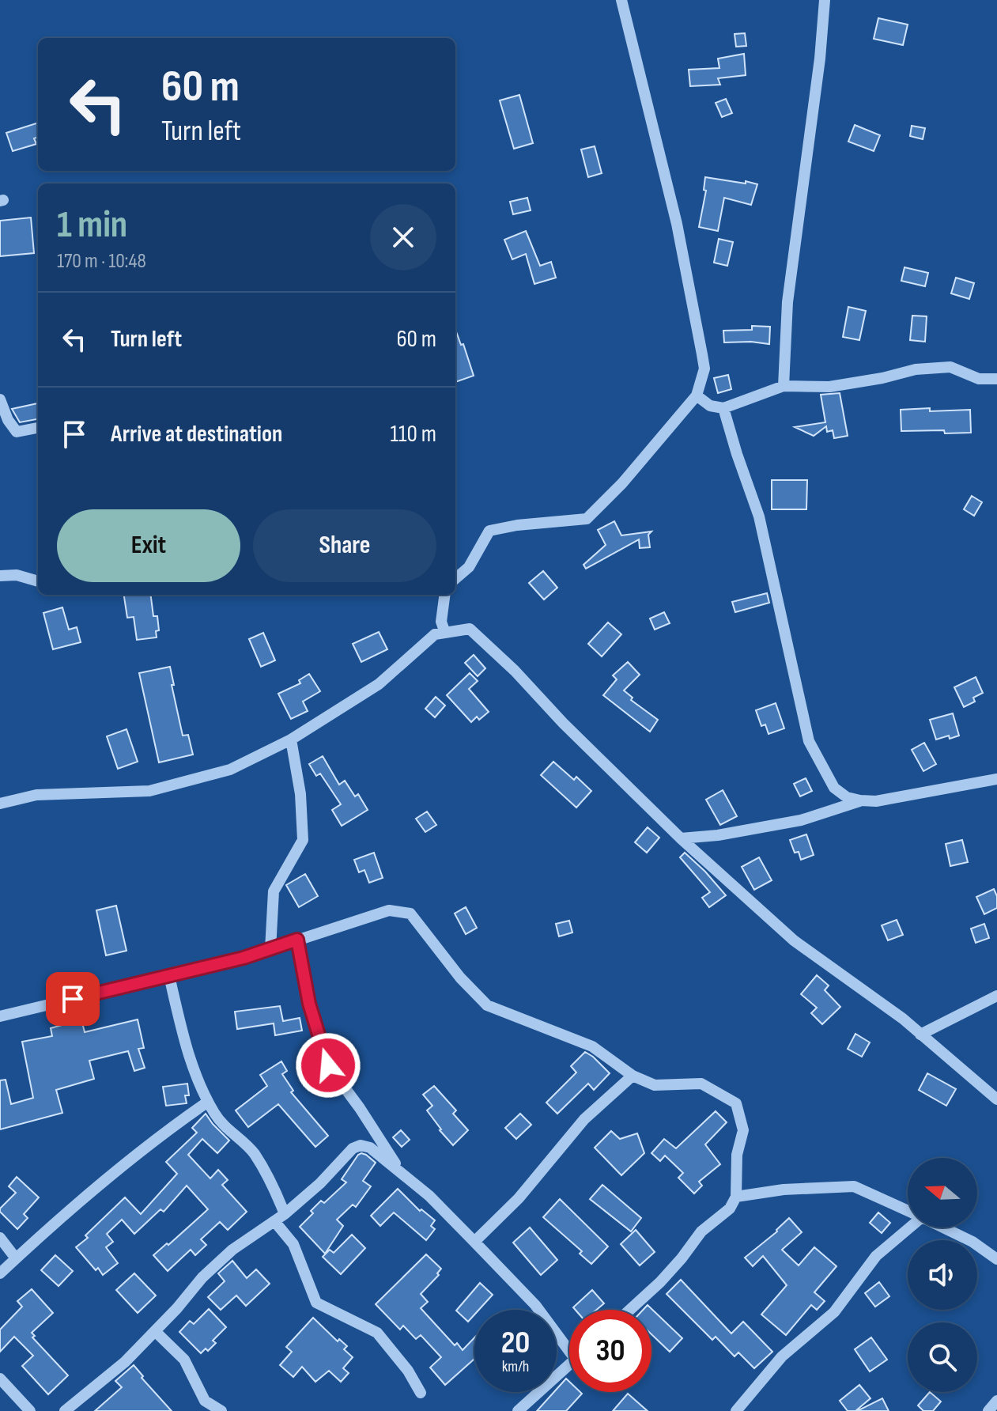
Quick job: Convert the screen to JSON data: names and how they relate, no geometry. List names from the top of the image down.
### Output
{
  "north": "left",
  "page": {
    "turn": ["60 m", "Turn left"],
    "heading": ["1 min", "170 m · 10:48"],
    "list": [
      {
        "name": "Turn left",
        "value": "60 m"
      },
      {
        "name": "Arrive at destination",
        "value": "110 m"
      }
    ],
    "buttons": ["Exit", "Share"],
    "speed": "20 km/h",
    "limit": "30"
  }
}
